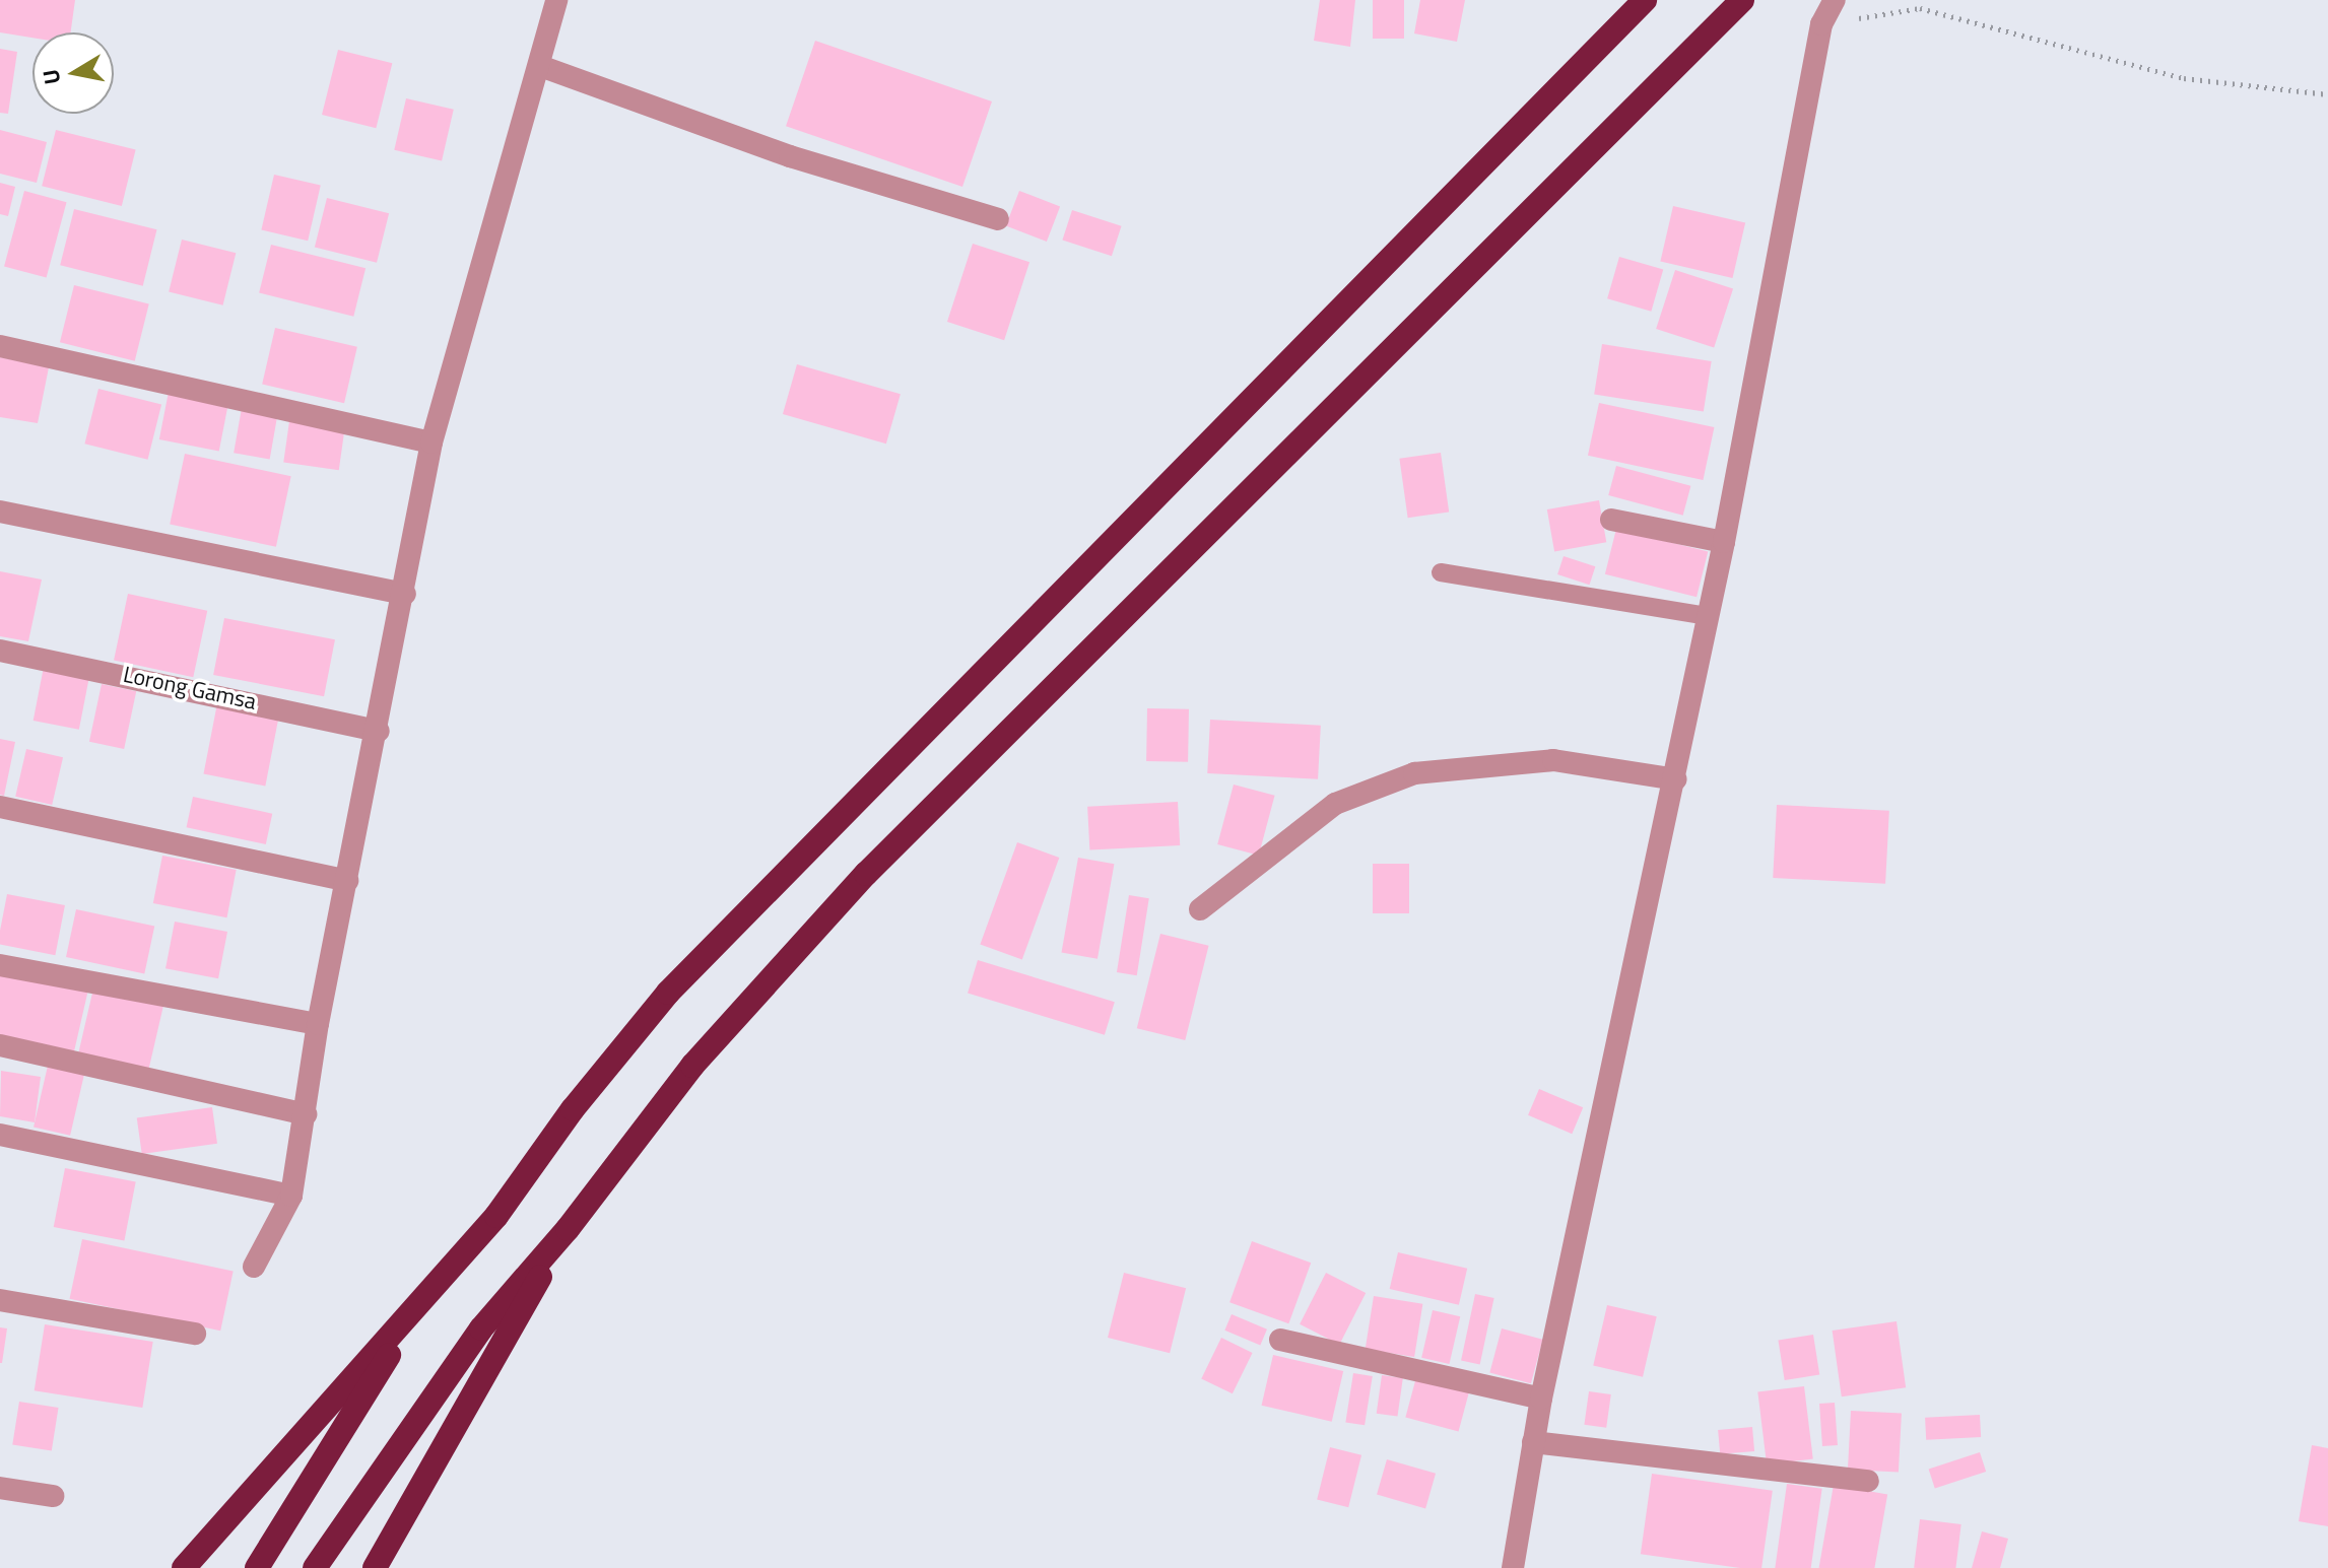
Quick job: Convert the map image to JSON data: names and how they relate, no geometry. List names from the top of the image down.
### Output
{
  "streets": {
    "street": ["Lorong Gamsa"]
  },
  "north": "left"
}
